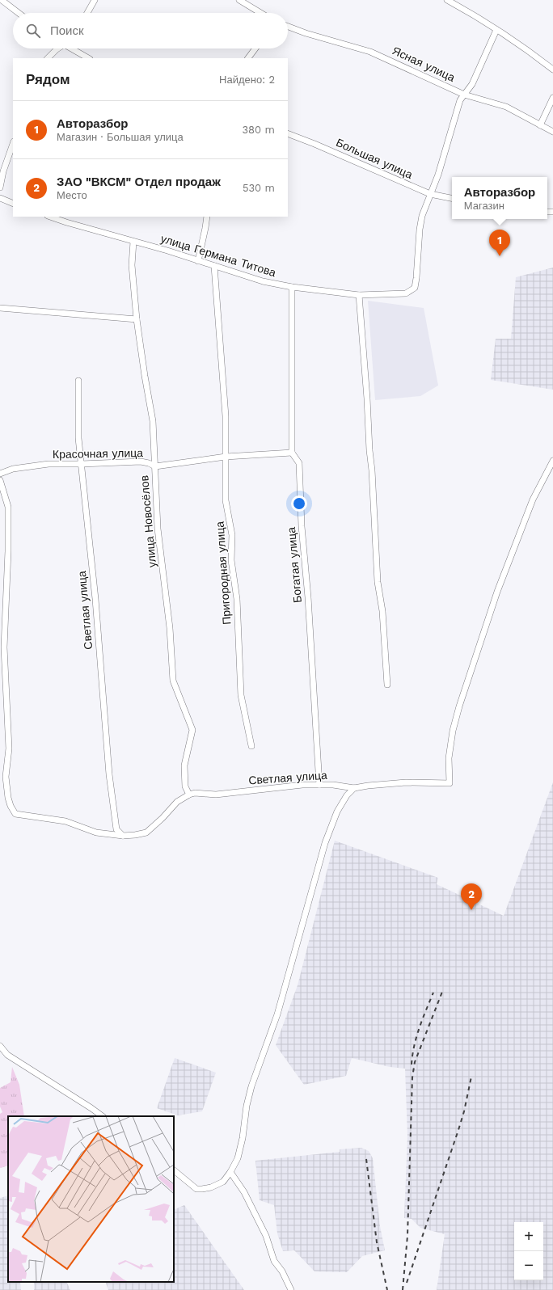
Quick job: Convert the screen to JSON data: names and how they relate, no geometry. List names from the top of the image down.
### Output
{
  "streets": {
    "street": [
      "Ясная улица",
      "Большая улица",
      "улица Германа Титова",
      "Красочная улица",
      "улица Новосёлов",
      "Богатая улица",
      "Пригородная улица",
      "Светлая улица"
    ]
  },
  "crossings": [
    ["Большая улица", "улица Германа Титова"],
    ["улица Германа Титова", "улица Новосёлов"],
    ["улица Германа Титова", "Богатая улица"],
    ["улица Германа Титова", "Пригородная улица"],
    ["Красочная улица", "улица Новосёлов"],
    ["Красочная улица", "Богатая улица"],
    ["Красочная улица", "Пригородная улица"],
    ["Красочная улица", "Светлая улица"],
    ["улица Новосёлов", "Светлая улица"],
    ["Богатая улица", "Светлая улица"]
  ],
  "page": {
    "search": "Поиск",
    "heading": ["Рядом", "Найдено: 2"],
    "list": [
      {
        "mark": "1",
        "name": "Авторазбор",
        "note": "Магазин · Большая улица",
        "value": "380 m"
      },
      {
        "mark": "2",
        "name": "ЗАО \"ВКСМ\" Отдел продаж",
        "note": "Место",
        "value": "530 m"
      }
    ],
    "popup": ["Авторазбор", "Магазин"],
    "pins": ["1", "2"],
    "map_buttons": ["+", "−"]
  }
}
